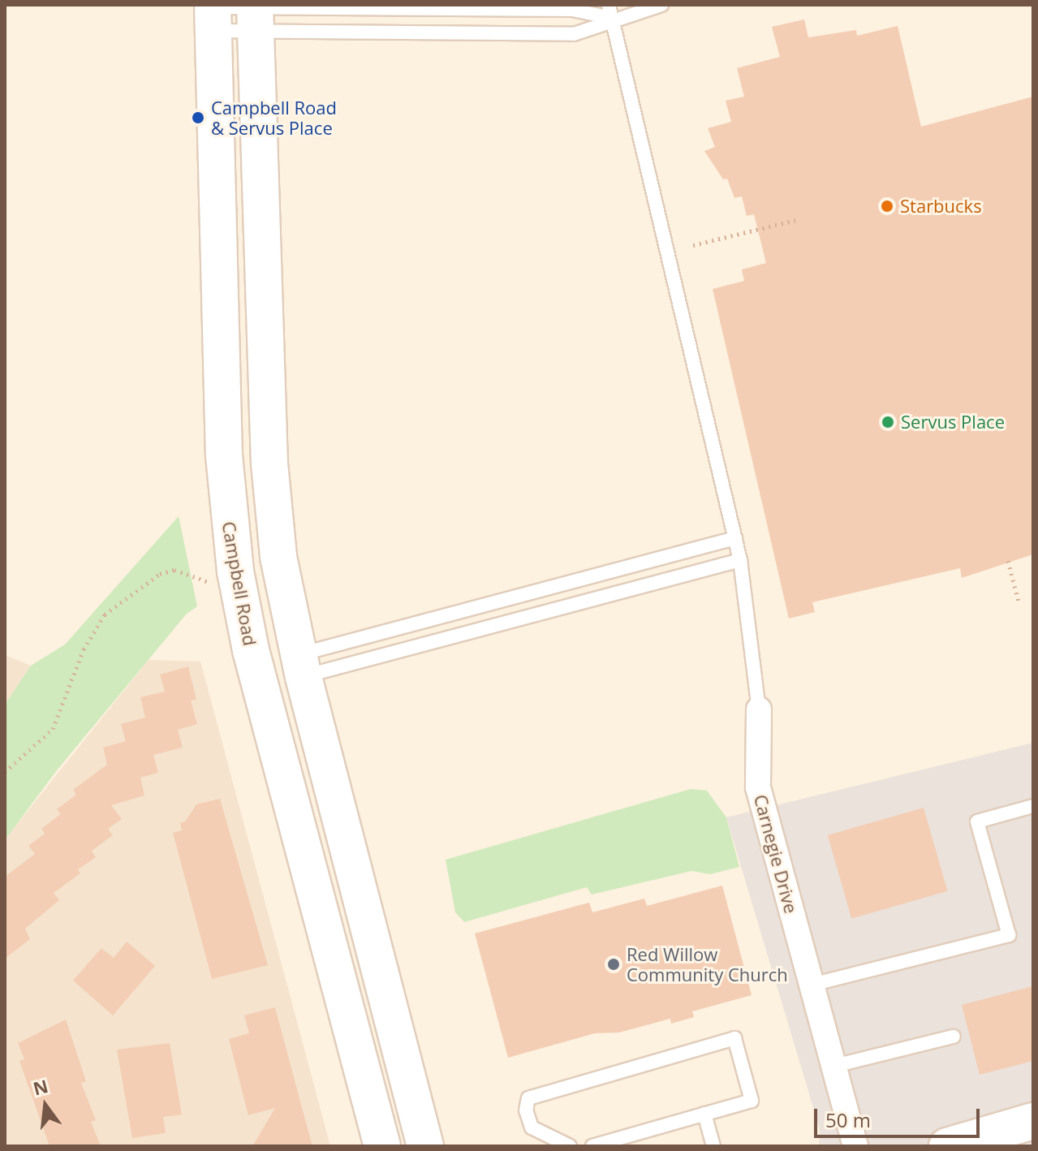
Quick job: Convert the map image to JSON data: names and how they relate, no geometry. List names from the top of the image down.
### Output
{
  "streets": {
    "street": ["Campbell Road", "Carnegie Drive"]
  },
  "places": [
    "Campbell Road & Servus Place",
    "Starbucks",
    "Servus Place",
    "Red Willow Community Church"
  ],
  "scale_bar": "50 m",
  "north": "top"
}
